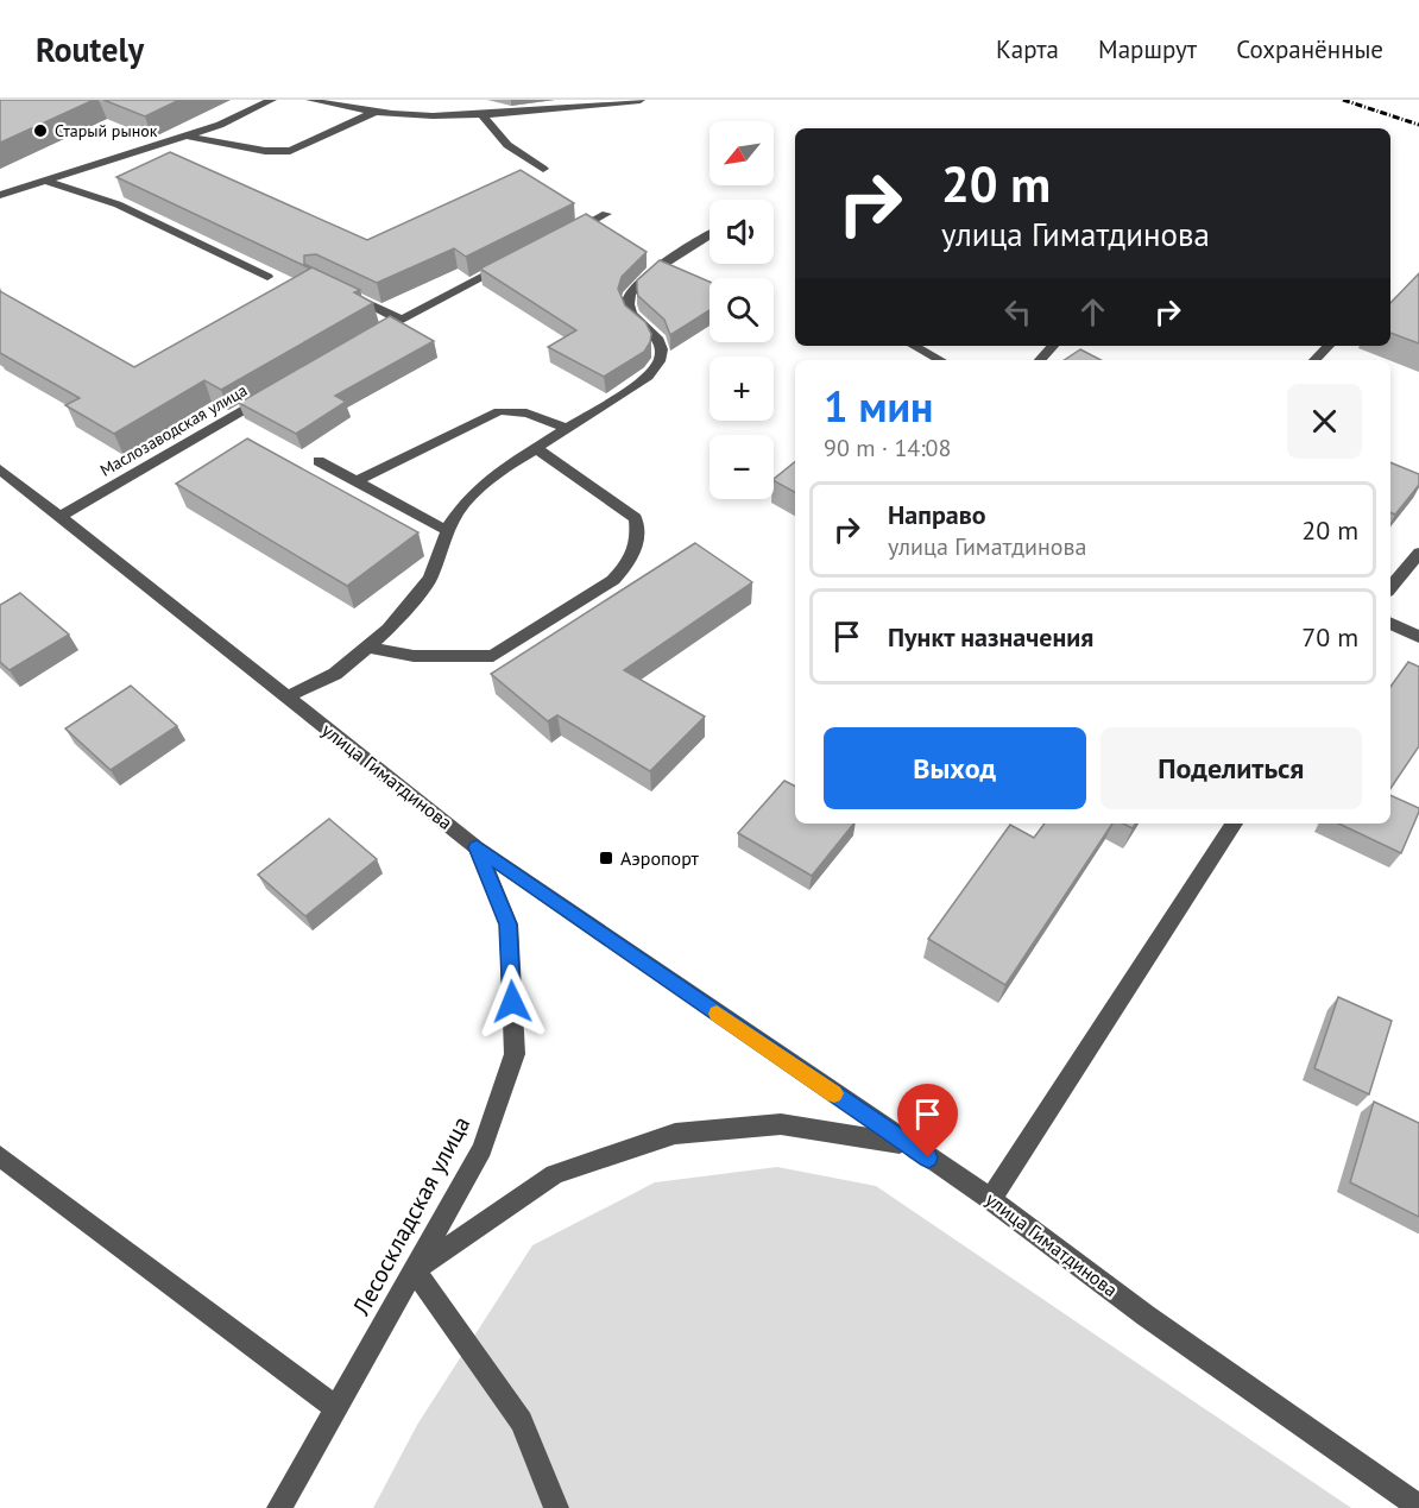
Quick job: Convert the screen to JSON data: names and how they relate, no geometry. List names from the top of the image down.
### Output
{
  "streets": {
    "street": ["Маслозаводская улица", "улица Гиматдинова", "Лесоскладская улица"]
  },
  "crossings": [
    ["Маслозаводская улица", "улица Гиматдинова"],
    ["улица Гиматдинова", "Лесоскладская улица"]
  ],
  "places": {
    "other": ["Старый рынок"],
    "transit": ["Аэропорт"]
  },
  "north": "bottom left",
  "page": {
    "header": "Routely",
    "nav": ["Карта", "Маршрут", "Сохранённые"],
    "map_buttons": ["+", "−"],
    "turn": ["20 m", "улица Гиматдинова"],
    "heading": ["1 мин", "90 m · 14:08"],
    "list": [
      {
        "name": "Направо",
        "note": "улица Гиматдинова",
        "value": "20 m"
      },
      {
        "name": "Пункт назначения",
        "value": "70 m"
      }
    ],
    "buttons": ["Выход", "Поделиться"]
  }
}
